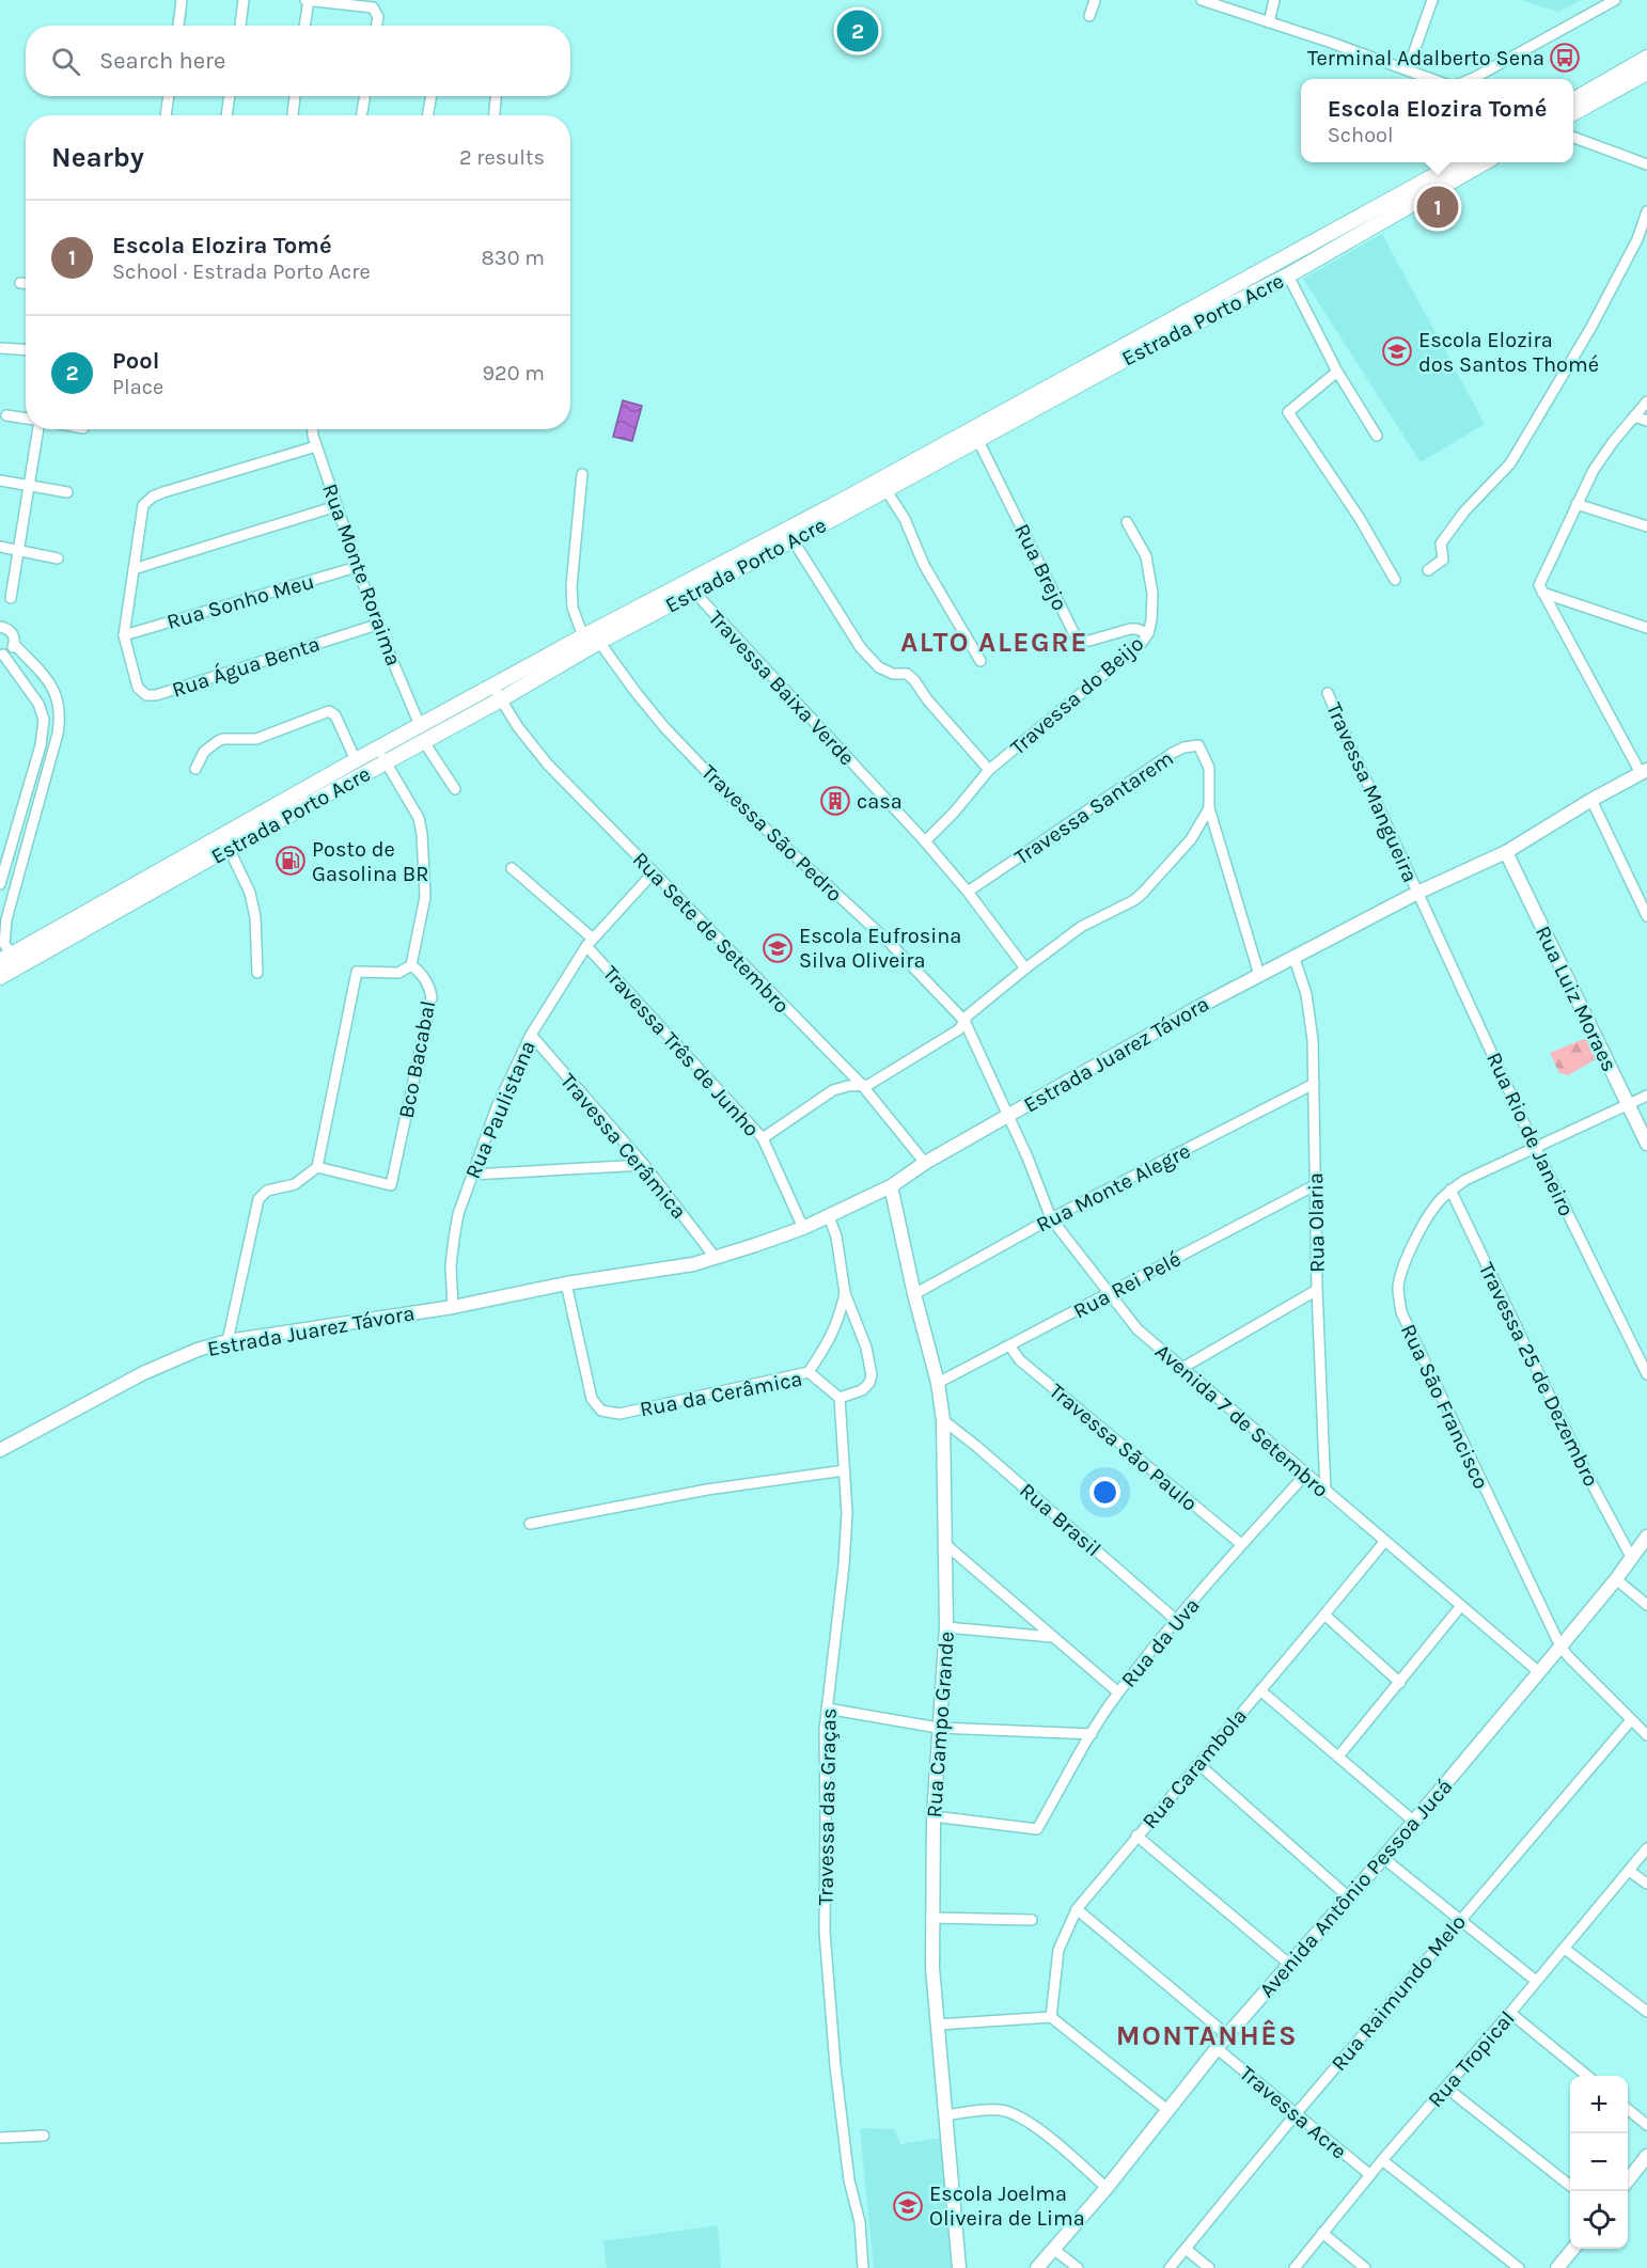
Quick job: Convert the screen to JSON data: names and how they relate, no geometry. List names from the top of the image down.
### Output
{
  "streets": {
    "main road": ["Estrada Porto Acre"],
    "street": [
      "Rua Brejo",
      "Rua Monte Roraima",
      "Rua Sonho Meu",
      "Rua Água Benta",
      "Travessa Baixa Verde",
      "Travessa do Beijo",
      "Travessa Mangueira",
      "Travessa Santarem",
      "Travessa São Pedro",
      "Rua Sete de Setembro",
      "Rua Luiz Moraes",
      "Travessa Três de Junho",
      "Estrada Juarez Távora",
      "Bco Bacabal",
      "Rua Paulistana",
      "Rua Rio de Janeiro",
      "Travessa Cerâmica",
      "Rua Monte Alegre",
      "Rua Olaria",
      "Rua Rei Pelé",
      "Travessa 25 de Dezembro",
      "Rua da Cerâmica",
      "Rua São Francisco",
      "Avenida 7 de Setembro",
      "Travessa São Paulo",
      "Rua Brasil",
      "Rua da Uva",
      "Rua Campo Grande",
      "Rua Carambola",
      "Travessa das Graças",
      "Avenida Antônio Pessoa Jucá",
      "Rua Raimundo Melo",
      "Rua Tropical",
      "Travessa Acre"
    ]
  },
  "crossings": [
    ["Estrada Porto Acre", "Rua Brejo"],
    ["Estrada Porto Acre", "Rua Monte Roraima"],
    ["Estrada Porto Acre", "Travessa Baixa Verde"],
    ["Estrada Porto Acre", "Travessa São Pedro"],
    ["Estrada Porto Acre", "Rua Sete de Setembro"],
    ["Rua Brejo", "Travessa do Beijo"],
    ["Rua Monte Roraima", "Rua Sonho Meu"],
    ["Rua Monte Roraima", "Rua Água Benta"],
    ["Rua Sonho Meu", "Rua Água Benta"],
    ["Travessa Baixa Verde", "Travessa do Beijo"],
    ["Travessa Baixa Verde", "Travessa Santarem"],
    ["Travessa Mangueira", "Estrada Juarez Távora"],
    ["Travessa Mangueira", "Rua Rio de Janeiro"],
    ["Travessa São Pedro", "Estrada Juarez Távora"],
    ["Travessa São Pedro", "Avenida 7 de Setembro"],
    ["Rua Sete de Setembro", "Estrada Juarez Távora"],
    ["Rua Sete de Setembro", "Rua Paulistana"],
    ["Rua Luiz Moraes", "Estrada Juarez Távora"],
    ["Rua Luiz Moraes", "Rua São Francisco"],
    ["Travessa Três de Junho", "Estrada Juarez Távora"],
    ["Travessa Três de Junho", "Rua Paulistana"],
    ["Estrada Juarez Távora", "Rua Paulistana"],
    ["Estrada Juarez Távora", "Rua Rio de Janeiro"],
    ["Estrada Juarez Távora", "Travessa Cerâmica"],
    ["Estrada Juarez Távora", "Rua Olaria"],
    ["Estrada Juarez Távora", "Rua da Cerâmica"],
    ["Estrada Juarez Távora", "Avenida 7 de Setembro"],
    ["Estrada Juarez Távora", "Rua Campo Grande"],
    ["Rua Paulistana", "Travessa Cerâmica"],
    ["Rua Rio de Janeiro", "Rua São Francisco"],
    ["Rua Monte Alegre", "Rua Olaria"],
    ["Rua Monte Alegre", "Avenida 7 de Setembro"],
    ["Rua Monte Alegre", "Rua Campo Grande"],
    ["Rua Olaria", "Rua Rei Pelé"],
    ["Rua Olaria", "Avenida 7 de Setembro"],
    ["Rua Rei Pelé", "Avenida 7 de Setembro"],
    ["Rua Rei Pelé", "Travessa São Paulo"],
    ["Rua Rei Pelé", "Rua Campo Grande"],
    ["Travessa 25 de Dezembro", "Rua São Francisco"],
    ["Travessa 25 de Dezembro", "Avenida Antônio Pessoa Jucá"],
    ["Rua da Cerâmica", "Travessa das Graças"],
    ["Rua São Francisco", "Avenida Antônio Pessoa Jucá"],
    ["Rua São Francisco", "Rua Raimundo Melo"],
    ["Avenida 7 de Setembro", "Rua da Uva"],
    ["Avenida 7 de Setembro", "Rua Carambola"],
    ["Avenida 7 de Setembro", "Avenida Antônio Pessoa Jucá"],
    ["Travessa São Paulo", "Rua da Uva"],
    ["Rua Brasil", "Rua da Uva"],
    ["Rua Brasil", "Rua Campo Grande"],
    ["Rua da Uva", "Rua Campo Grande"],
    ["Avenida Antônio Pessoa Jucá", "Travessa Acre"],
    ["Rua Raimundo Melo", "Travessa Acre"],
    ["Rua Tropical", "Travessa Acre"]
  ],
  "districts": ["ALTO ALEGRE", "MONTANHÊS"],
  "places": {
    "bus stop": ["Terminal Adalberto Sena"],
    "school or university": ["Escola Elozira dos Santos Thomé", "Escola Eufrosina Silva Oliveira", "Escola Joelma Oliveira de Lima"],
    "building": ["casa"],
    "fuel station": ["Posto de Gasolina BR"]
  },
  "page": {
    "pins": ["2", "1"],
    "search": "Search here",
    "popup": ["Escola Elozira Tomé", "School"],
    "heading": ["Nearby", "2 results"],
    "list": [
      {
        "mark": "1",
        "name": "Escola Elozira Tomé",
        "note": "School · Estrada Porto Acre",
        "value": "830 m"
      },
      {
        "mark": "2",
        "name": "Pool",
        "note": "Place",
        "value": "920 m"
      }
    ],
    "map_buttons": ["+", "−"]
  }
}
